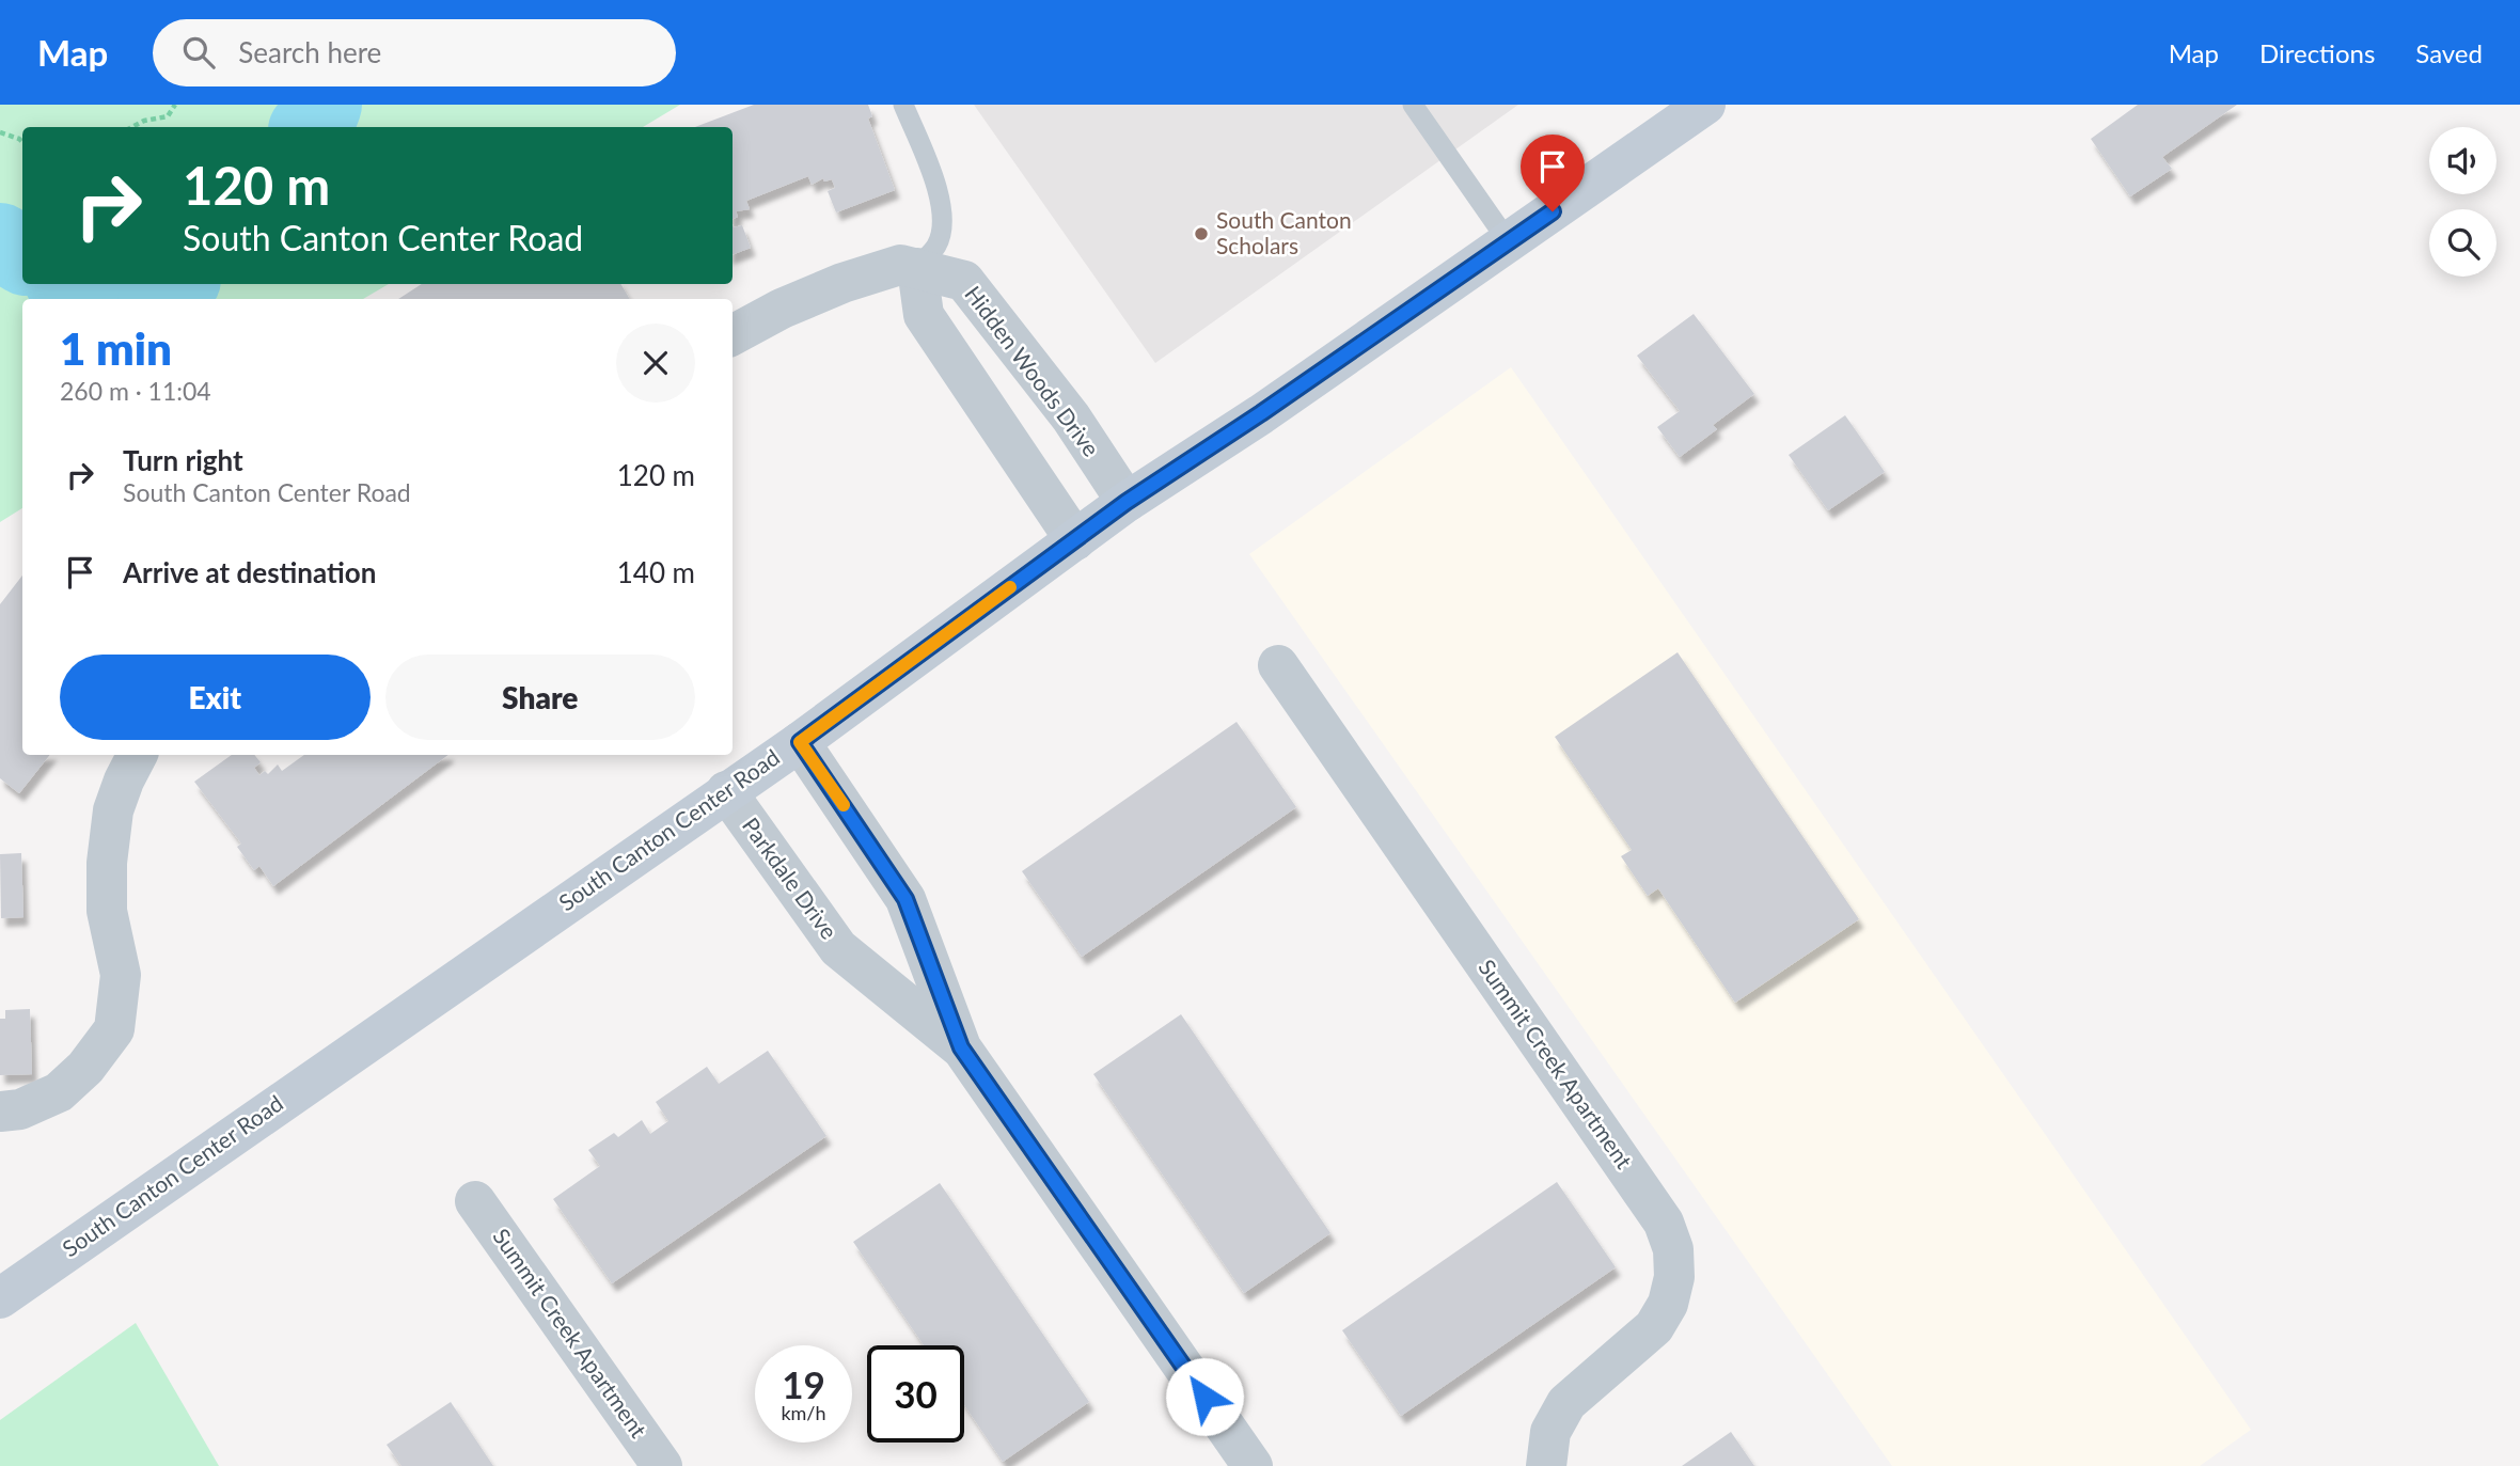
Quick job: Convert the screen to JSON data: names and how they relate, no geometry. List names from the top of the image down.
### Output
{
  "streets": {
    "main road": ["South Canton Center Road"],
    "street": ["Hidden Woods Drive", "Parkdale Drive", "Summit Creek Apartment"]
  },
  "crossings": [
    ["Hidden Woods Drive", "South Canton Center Road"],
    ["South Canton Center Road", "Parkdale Drive"]
  ],
  "places": ["South Canton Scholars"],
  "page": {
    "header": "Map",
    "search": "Search here",
    "nav": ["Map", "Directions", "Saved"],
    "turn": ["120 m", "South Canton Center Road"],
    "heading": ["1 min", "260 m · 11:04"],
    "list": [
      {
        "name": "Turn right",
        "note": "South Canton Center Road",
        "value": "120 m"
      },
      {
        "name": "Arrive at destination",
        "value": "140 m"
      }
    ],
    "buttons": ["Exit", "Share"],
    "speed": "19 km/h",
    "limit": "30"
  }
}
